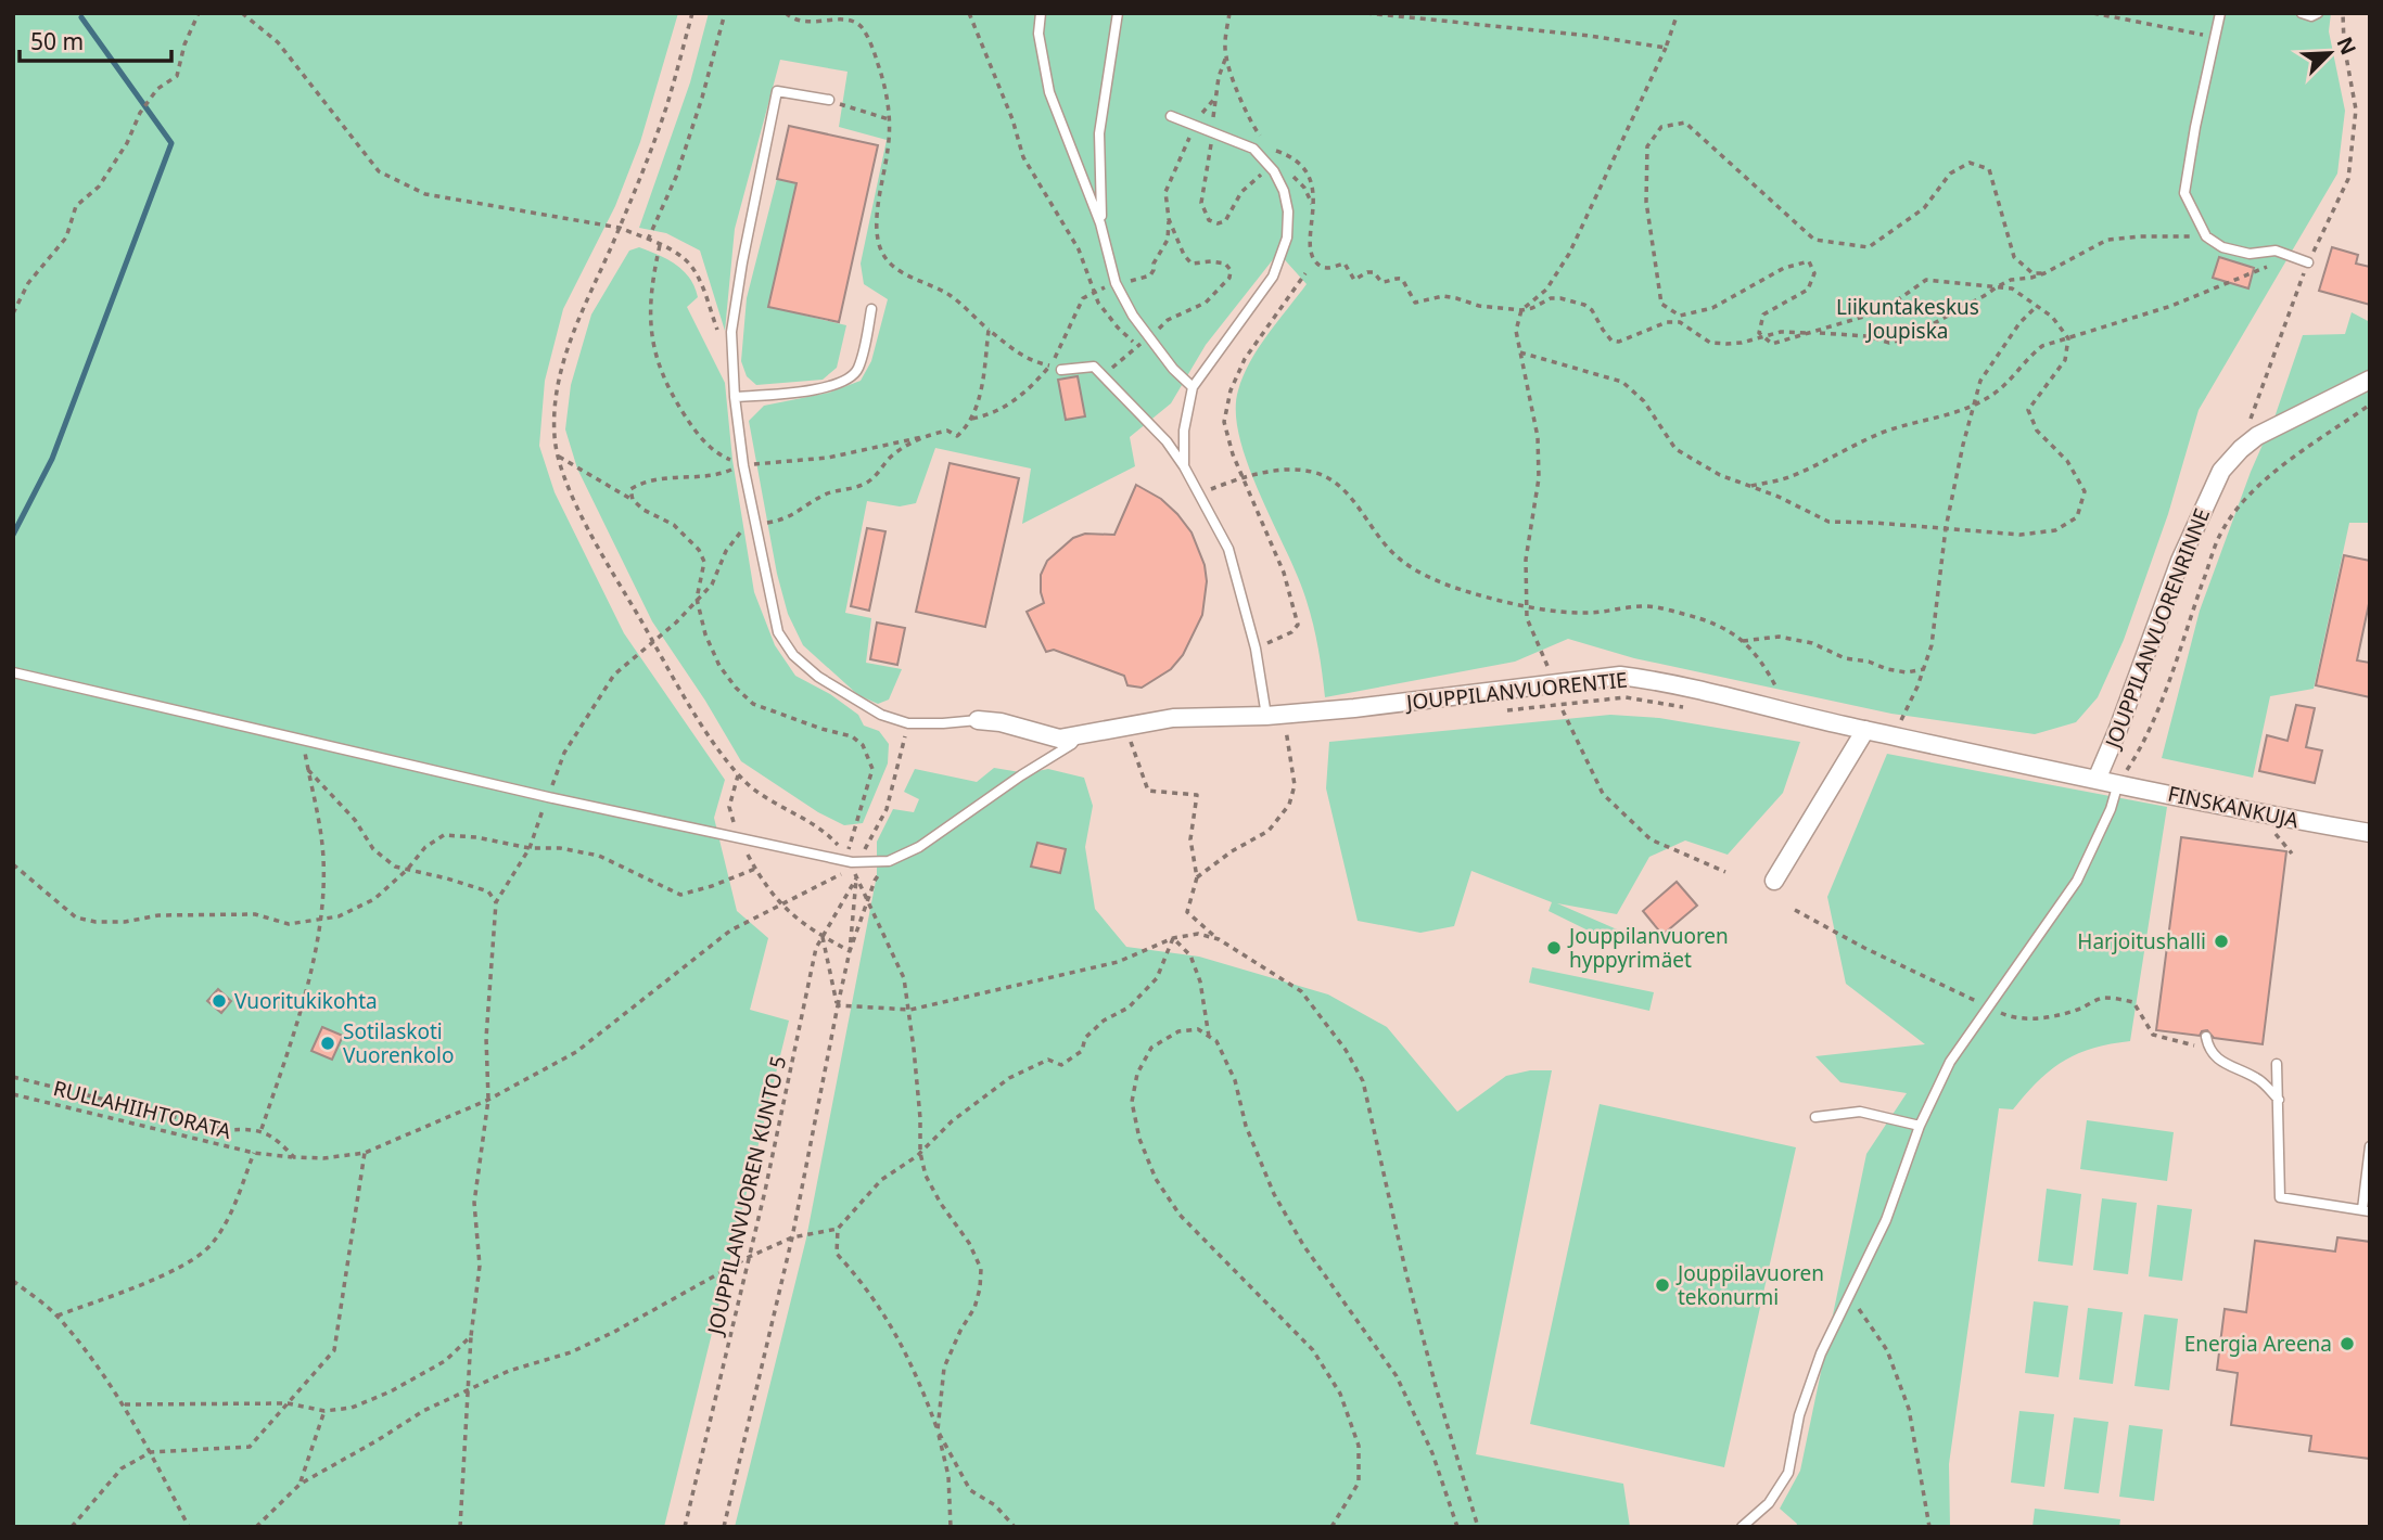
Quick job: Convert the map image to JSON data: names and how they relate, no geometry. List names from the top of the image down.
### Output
{
  "streets": {
    "street": ["JOUPPILANVUORENRINNE", "JOUPPILANVUORENTIE", "FINSKANKUJA"],
    "path": ["RULLAHIIHTORATA", "JOUPPILANVUOREN KUNTO 5"]
  },
  "crossings": [
    ["JOUPPILANVUORENRINNE", "JOUPPILANVUORENTIE"],
    ["JOUPPILANVUORENRINNE", "FINSKANKUJA"],
    ["JOUPPILANVUORENTIE", "FINSKANKUJA"]
  ],
  "parks": ["Liikuntakeskus Joupiska"],
  "places": [
    "Harjoitushalli",
    "Jouppilanvuoren hyppyrimäet",
    "Vuoritukikohta",
    "Sotilaskoti Vuorenkolo",
    "Jouppilavuoren tekonurmi",
    "Energia Areena"
  ],
  "scale_bar": "50 m",
  "north": "top right"
}
